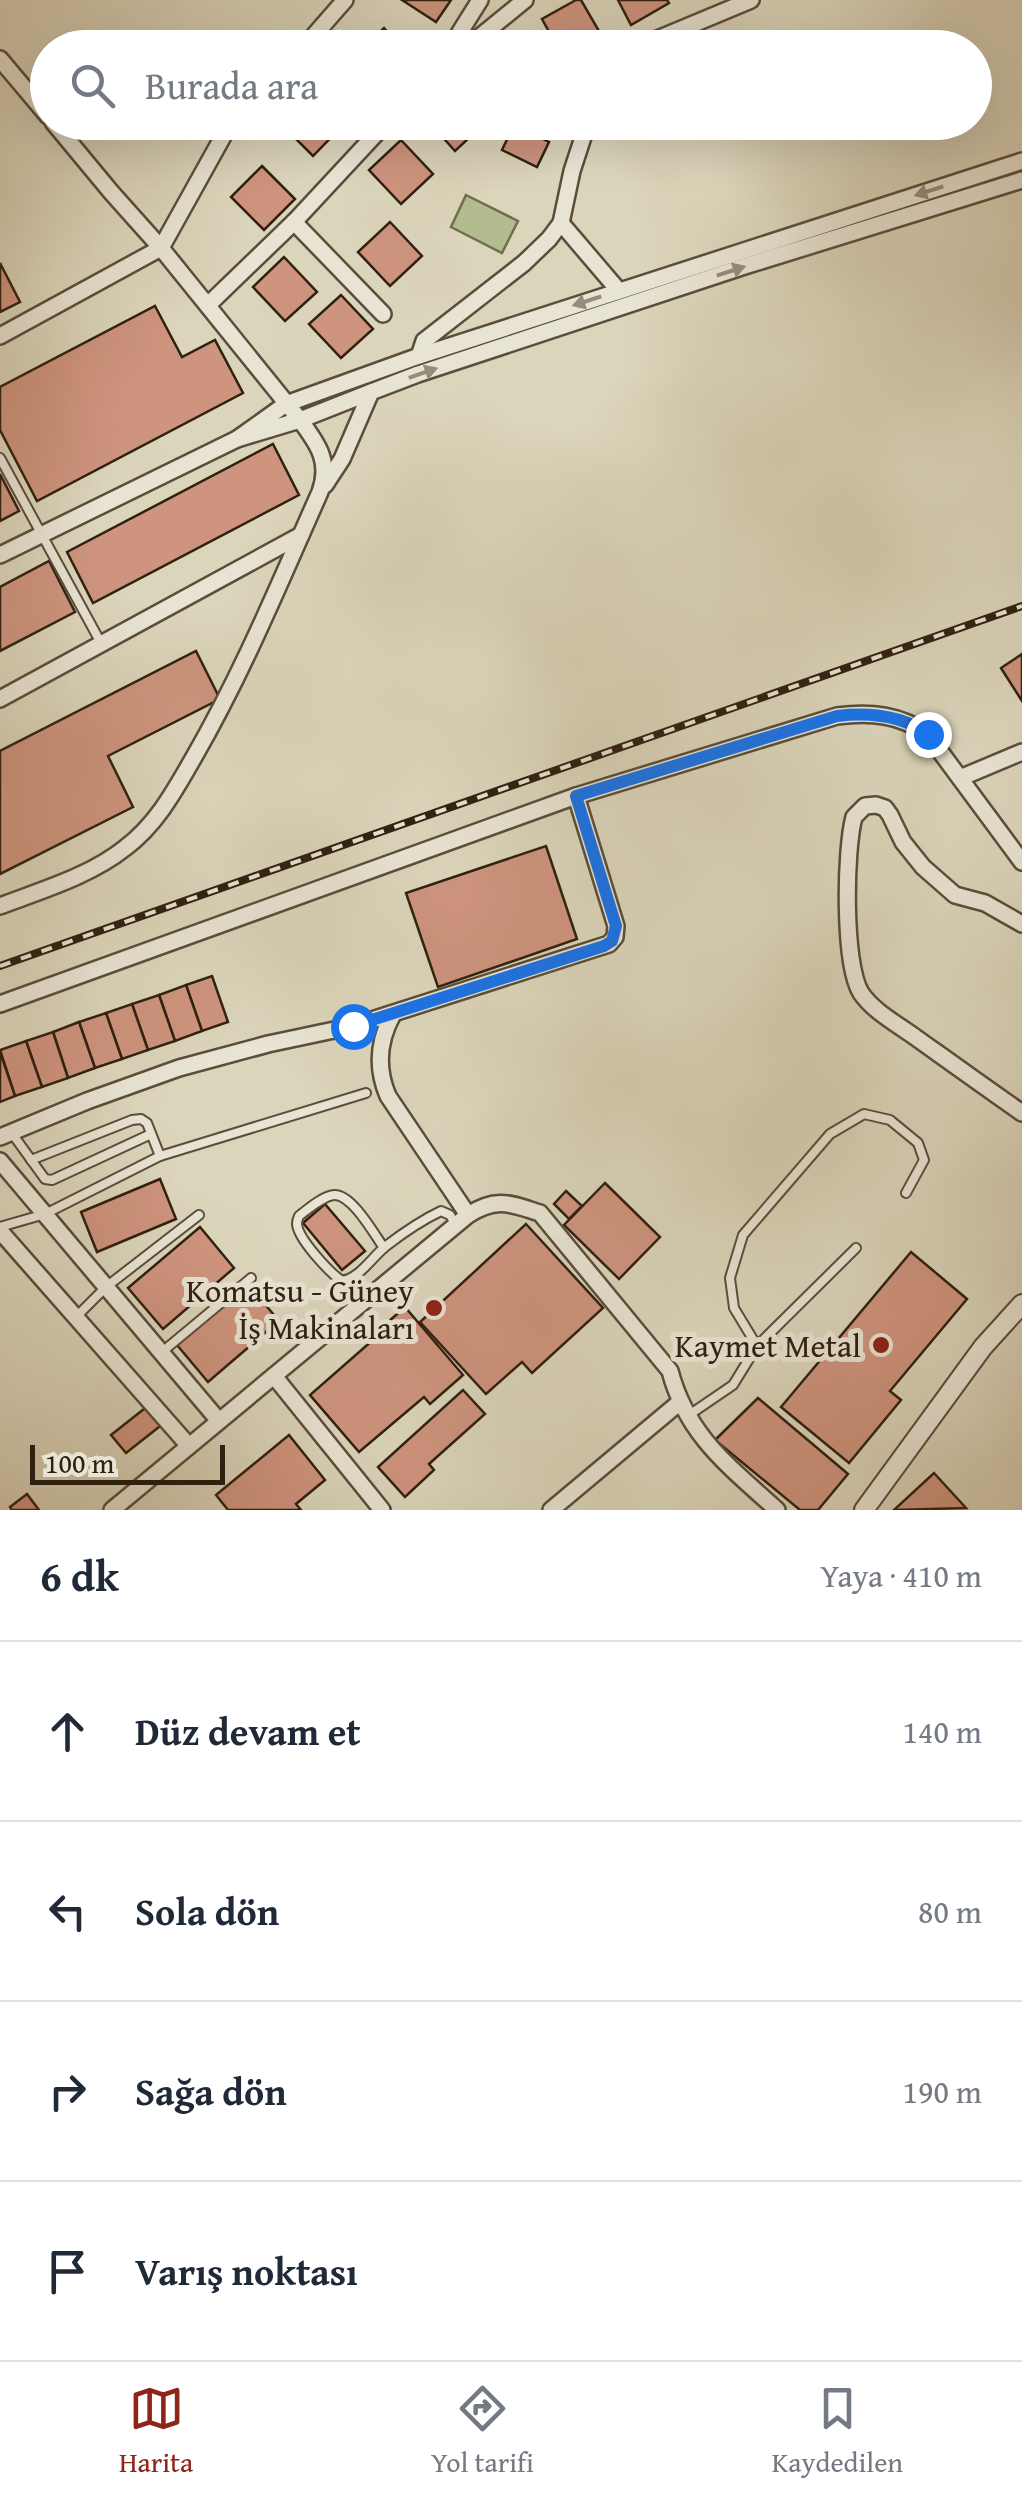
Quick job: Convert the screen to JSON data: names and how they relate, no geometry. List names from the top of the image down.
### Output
{
  "places": ["Komatsu - Güney İş Makinaları", "Kaymet Metal"],
  "scale_bar": "100 m",
  "page": {
    "search": "Burada ara",
    "scale": "100 m",
    "heading": ["6 dk", "Yaya · 410 m"],
    "list": [
      ["Düz devam et", "140 m"],
      ["Sola dön", "80 m"],
      ["Sağa dön", "190 m"],
      "Varış noktası"
    ],
    "nav": ["Harita", "Yol tarifi", "Kaydedilen"]
  }
}
